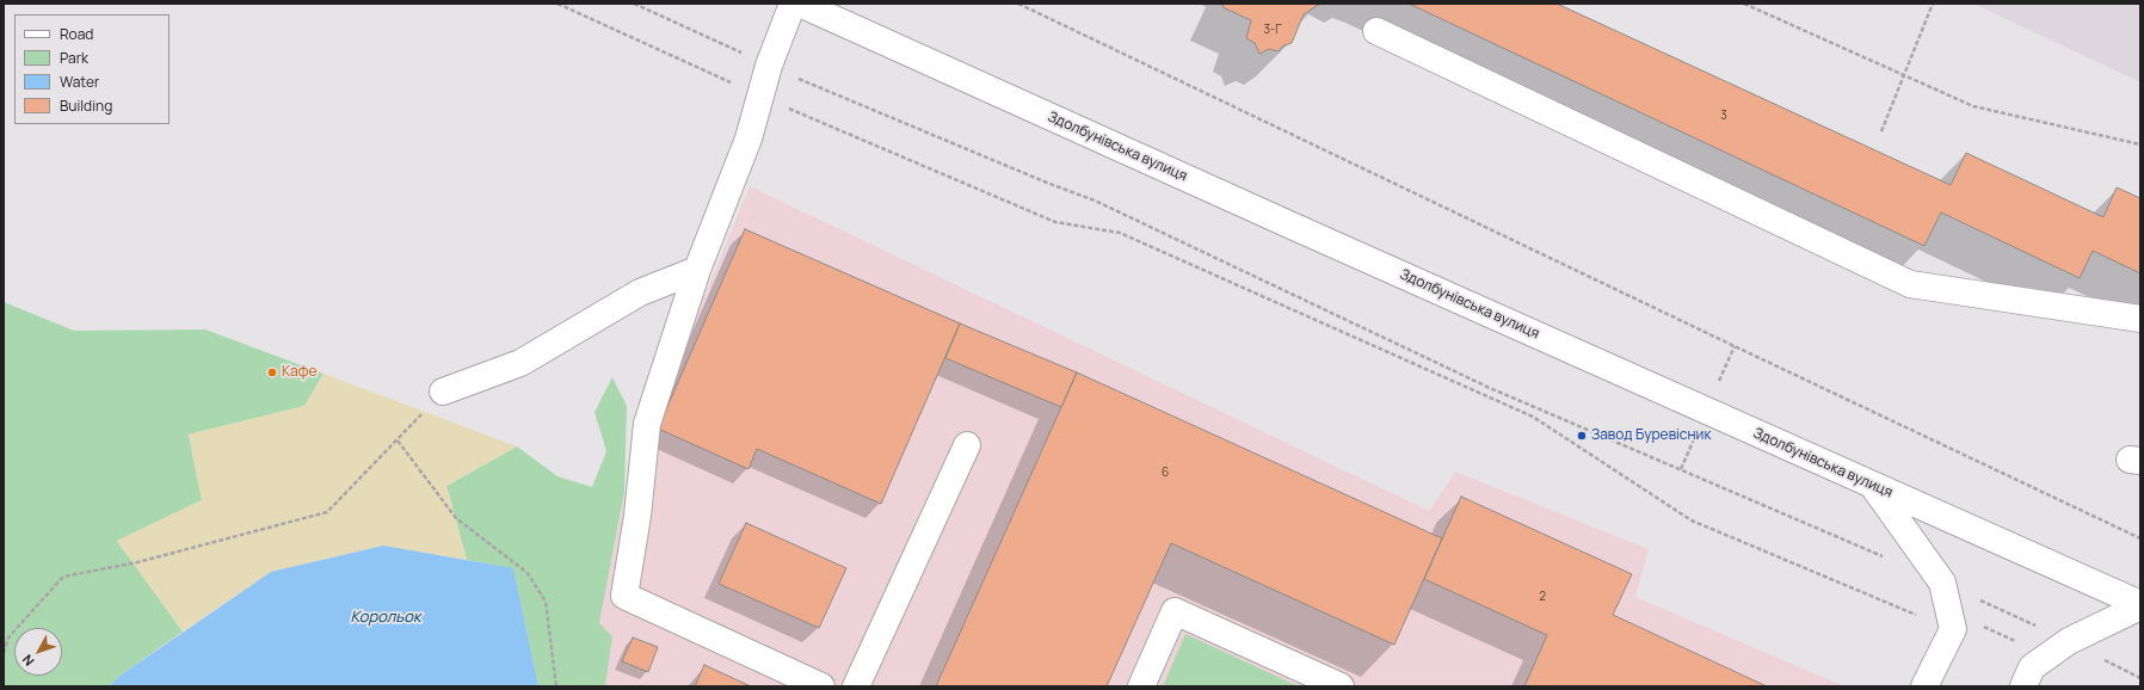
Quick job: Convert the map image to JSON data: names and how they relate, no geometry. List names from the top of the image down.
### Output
{
  "streets": {
    "street": ["Здолбунівська вулиця"]
  },
  "water": ["Корольок"],
  "places": ["Кафе", "Завод Буревісник"],
  "house_numbers": [
    "3-Г",
    "3",
    "6",
    "2"
  ],
  "legend": [
    "Road",
    "Park",
    "Water",
    "Building"
  ],
  "north": "bottom left"
}
